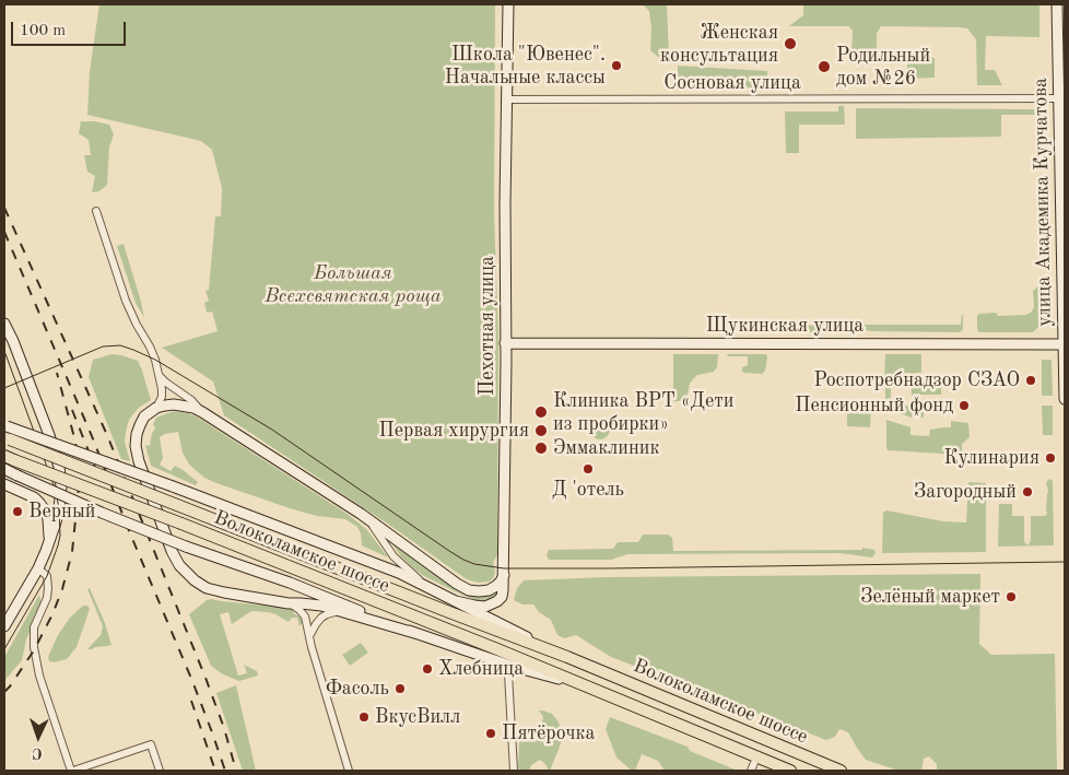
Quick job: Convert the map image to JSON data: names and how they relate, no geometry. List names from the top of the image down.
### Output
{
  "streets": {
    "main road": [
      "улица Академика Курчатова",
      "Пехотная улица",
      "Щукинская улица",
      "Волоколамское шоссе"
    ],
    "street": ["Сосновая улица"]
  },
  "crossings": [
    ["Сосновая улица", "улица Академика Курчатова"],
    ["Сосновая улица", "Пехотная улица"],
    ["улица Академика Курчатова", "Щукинская улица"],
    ["Пехотная улица", "Щукинская улица"],
    ["Пехотная улица", "Волоколамское шоссе"]
  ],
  "parks": ["Большая Всехсвятская роща"],
  "places": [
    "Женская консультация",
    "Школа \"Ювенес\". Начальные классы",
    "Родильный дом №26",
    "Роспотребнадзор СЗАО",
    "Пенсионный фонд",
    "Клиника ВРТ «Дети из пробирки»",
    "Первая хирургия",
    "Эммаклиник",
    "Кулинария",
    "Д 'отель",
    "Загородный",
    "Верный",
    "Зелёный маркет",
    "Хлебница",
    "Фасоль",
    "ВкусВилл",
    "Пятёрочка"
  ],
  "scale_bar": "100 m",
  "north": "bottom"
}
